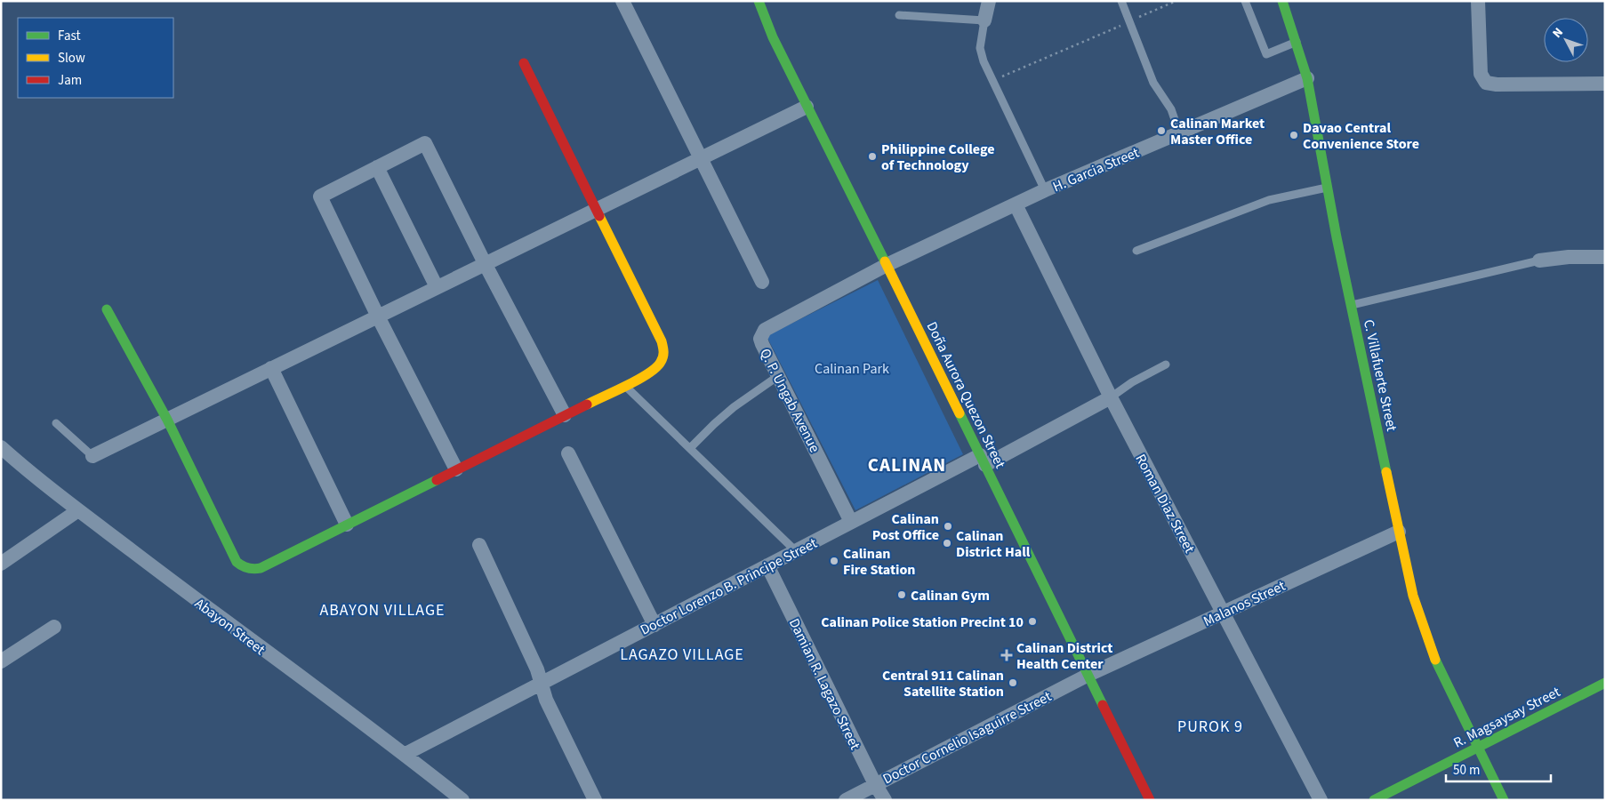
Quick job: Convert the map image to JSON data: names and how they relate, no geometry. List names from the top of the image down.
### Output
{
  "streets": {
    "street": [
      "H. Garcia Street",
      "C. Villafuerte Street",
      "Doña Aurora Quezon Street",
      "Q. P. Ungab Avenue",
      "Roman Diaz Street",
      "Doctor Lorenzo B. Principe Street",
      "Malanos Street",
      "Abayon Street",
      "Damian R. Lagazo Street",
      "R. Magsaysay Street",
      "Doctor Cornelio Isaguirre Street"
    ]
  },
  "crossings": [
    ["H. Garcia Street", "C. Villafuerte Street"],
    ["H. Garcia Street", "Doña Aurora Quezon Street"],
    ["H. Garcia Street", "Q. P. Ungab Avenue"],
    ["H. Garcia Street", "Roman Diaz Street"],
    ["C. Villafuerte Street", "Malanos Street"],
    ["C. Villafuerte Street", "R. Magsaysay Street"],
    ["Doña Aurora Quezon Street", "Q. P. Ungab Avenue"],
    ["Doña Aurora Quezon Street", "Doctor Lorenzo B. Principe Street"],
    ["Doña Aurora Quezon Street", "Malanos Street"],
    ["Doña Aurora Quezon Street", "Doctor Cornelio Isaguirre Street"],
    ["Q. P. Ungab Avenue", "Doctor Lorenzo B. Principe Street"],
    ["Roman Diaz Street", "Doctor Lorenzo B. Principe Street"],
    ["Roman Diaz Street", "Malanos Street"],
    ["Doctor Lorenzo B. Principe Street", "Abayon Street"],
    ["Doctor Lorenzo B. Principe Street", "Damian R. Lagazo Street"],
    ["Malanos Street", "Doctor Cornelio Isaguirre Street"],
    ["Damian R. Lagazo Street", "Doctor Cornelio Isaguirre Street"]
  ],
  "districts": [
    "CALINAN",
    "ABAYON VILLAGE",
    "LAGAZO VILLAGE",
    "PUROK 9"
  ],
  "parks": ["Calinan Park"],
  "places": {
    "other": [
      "Calinan Market Master Office",
      "Davao Central Convenience Store",
      "Philippine College of Technology",
      "Calinan Post Office",
      "Calinan District Hall",
      "Calinan Fire Station",
      "Calinan Gym",
      "Calinan Police Station Precint 10",
      "Central 911 Calinan Satellite Station"
    ],
    "health": ["Calinan District Health Center"]
  },
  "legend": ["Fast", "Slow", "Jam"],
  "scale_bar": "50 m",
  "north": "top left"
}
